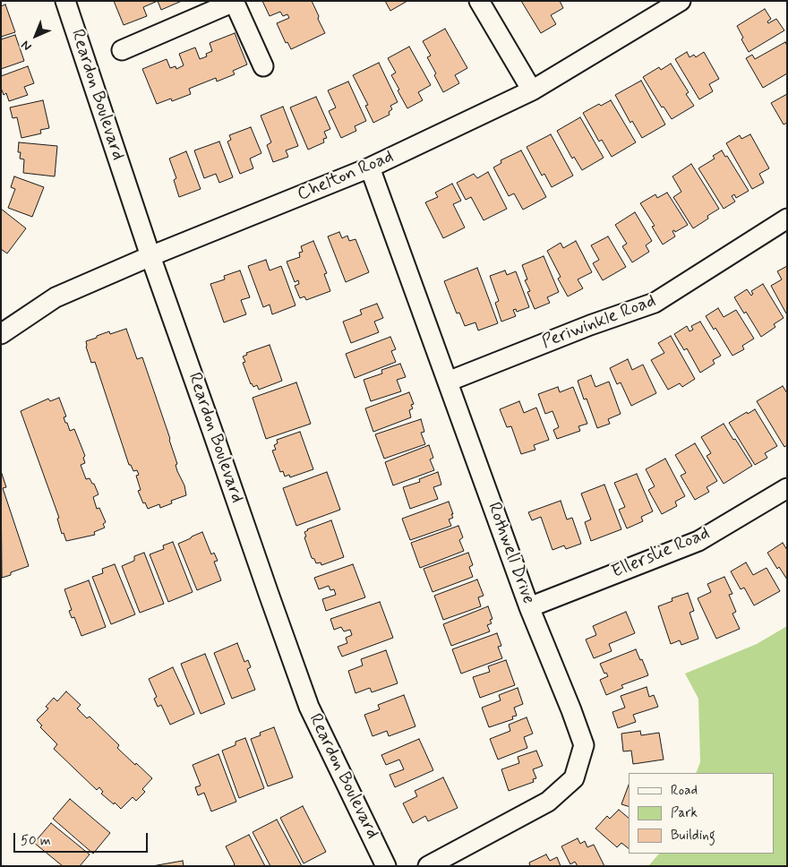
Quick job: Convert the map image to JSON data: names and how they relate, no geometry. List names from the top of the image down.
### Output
{
  "streets": {
    "street": [
      "Reardon Boulevard",
      "Chelton Road",
      "Periwinkle Road",
      "Rothwell Drive",
      "Ellerslie Road"
    ]
  },
  "crossings": [
    ["Reardon Boulevard", "Chelton Road"],
    ["Chelton Road", "Rothwell Drive"],
    ["Periwinkle Road", "Rothwell Drive"],
    ["Rothwell Drive", "Ellerslie Road"]
  ],
  "legend": ["Road", "Park", "Building"],
  "scale_bar": "50 m",
  "north": "bottom left"
}
